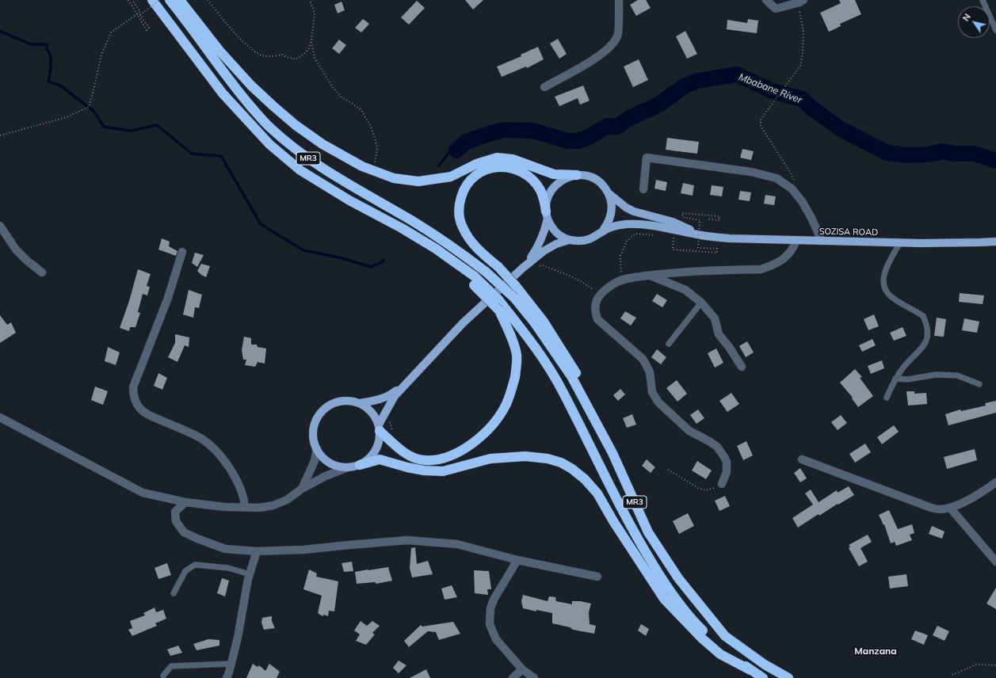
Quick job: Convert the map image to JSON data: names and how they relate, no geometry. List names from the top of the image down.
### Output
{
  "streets": {
    "highway": ["MR3"],
    "main road": ["SOZISA ROAD"]
  },
  "districts": ["Manzana"],
  "water": ["Mbabane River"],
  "north": "top left"
}
